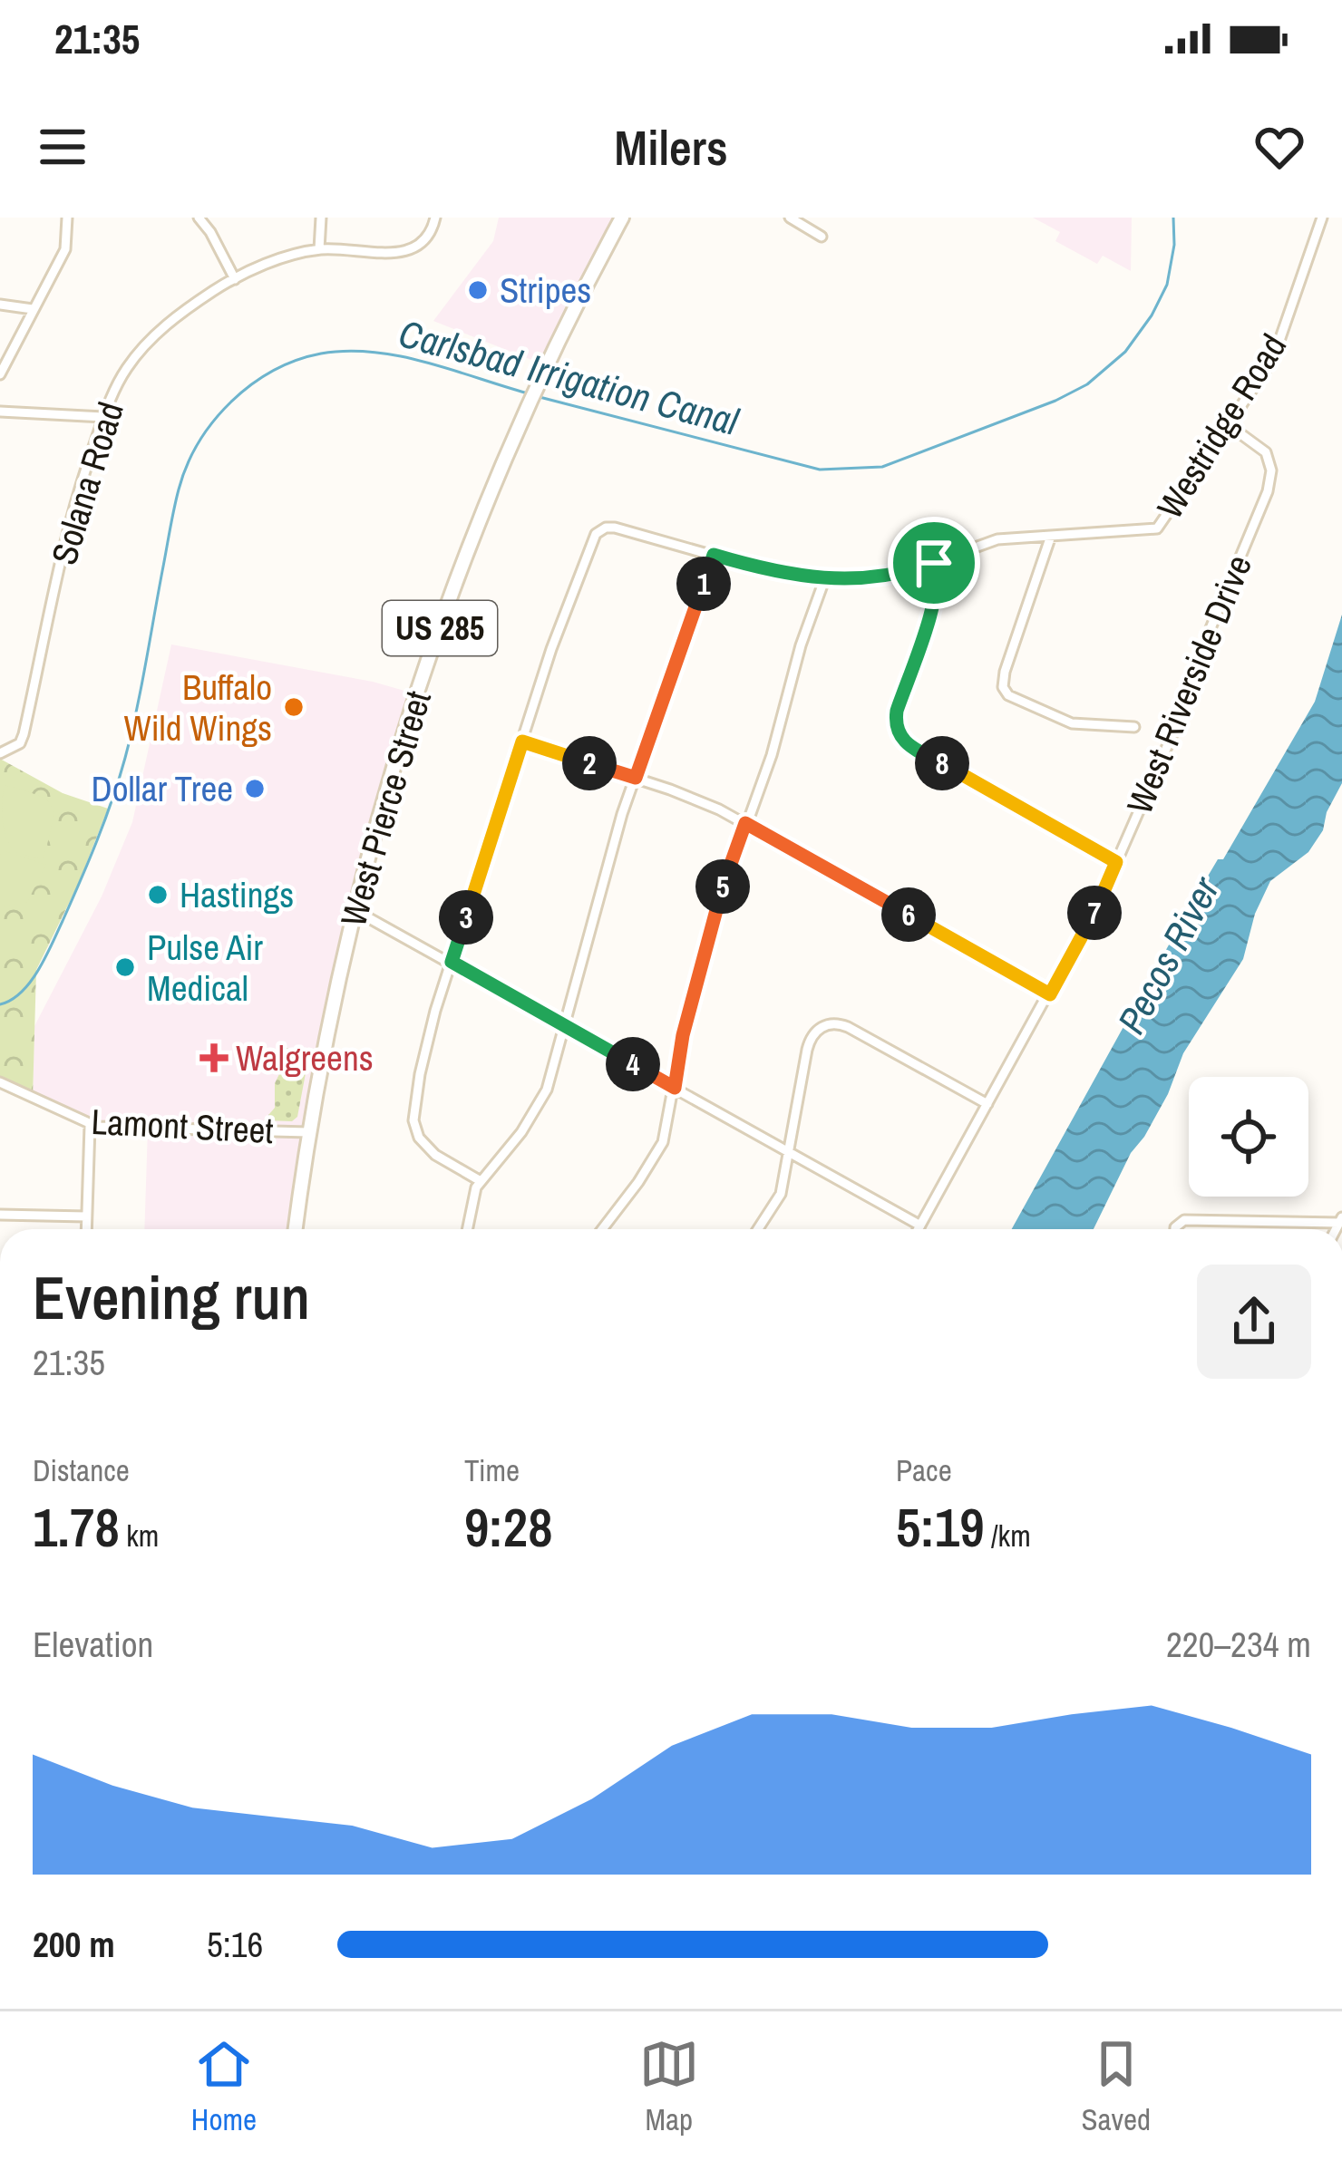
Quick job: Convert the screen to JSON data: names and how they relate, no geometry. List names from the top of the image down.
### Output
{
  "streets": {
    "highway": ["US 285", "West Pierce Street"],
    "street": [
      "Westridge Road",
      "Solana Road",
      "West Riverside Drive",
      "Lamont Street"
    ]
  },
  "crossings": [
    ["Westridge Road", "West Riverside Drive"],
    ["West Pierce Street", "Lamont Street"]
  ],
  "water": ["Carlsbad Irrigation Canal", "Pecos River"],
  "places": {
    "other": [
      "Stripes",
      "Buffalo Wild Wings",
      "Dollar Tree",
      "Hastings",
      "Pulse Air Medical"
    ],
    "health": ["Walgreens"]
  },
  "page": {
    "status": "21:35",
    "header": "Milers",
    "pins": [
      "1",
      "2",
      "8",
      "5",
      "7",
      "6",
      "3",
      "4"
    ],
    "heading": ["Evening run", "21:35"],
    "stats": [
      ["Distance", "1.78 km"],
      ["Time", "9:28"],
      ["Pace", "5:19 /km"]
    ],
    "chart": ["Elevation", "220–234 m"],
    "list": [
      {
        "name": "200 m",
        "note": "5:16"
      }
    ],
    "tabs": ["Home", "Map", "Saved"]
  }
}
